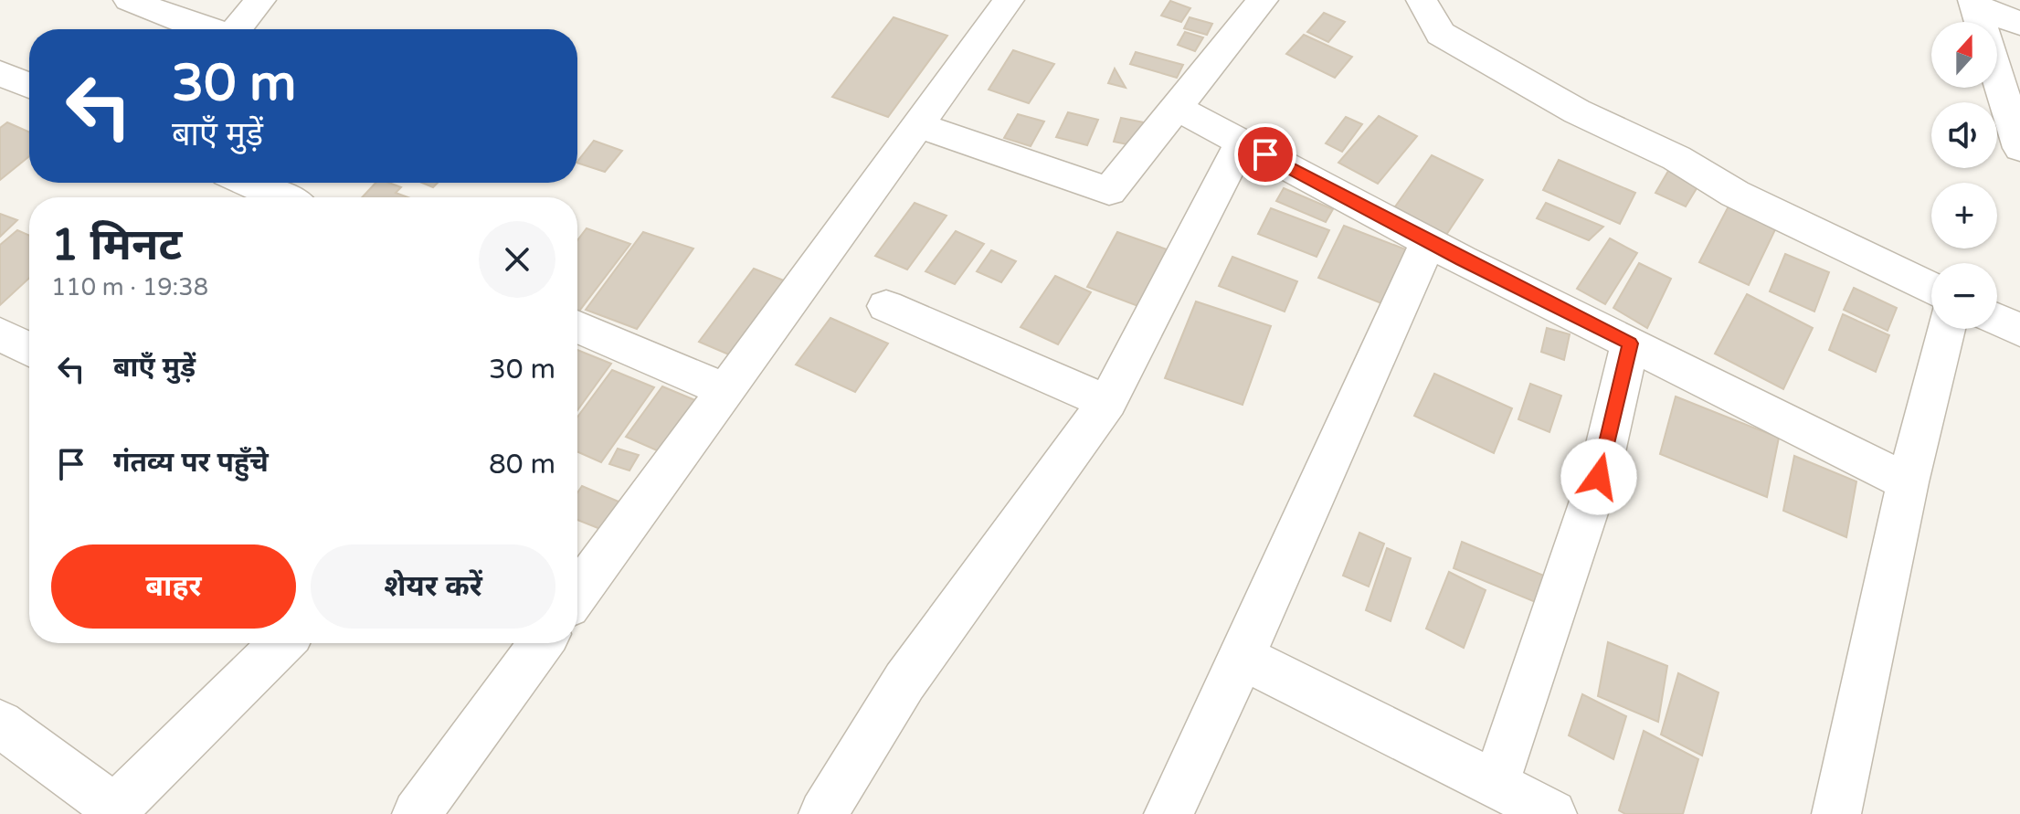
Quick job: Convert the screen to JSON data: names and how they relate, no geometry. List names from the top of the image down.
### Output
{
  "north": "top",
  "page": {
    "map_buttons": ["+", "−"],
    "turn": ["30 m", "बाएँ मुड़ें"],
    "heading": ["1 मिनट", "110 m · 19:38"],
    "list": [
      {
        "name": "बाएँ मुड़ें",
        "value": "30 m"
      },
      {
        "name": "गंतव्य पर पहुँचे",
        "value": "80 m"
      }
    ],
    "buttons": ["बाहर", "शेयर करें"]
  }
}
